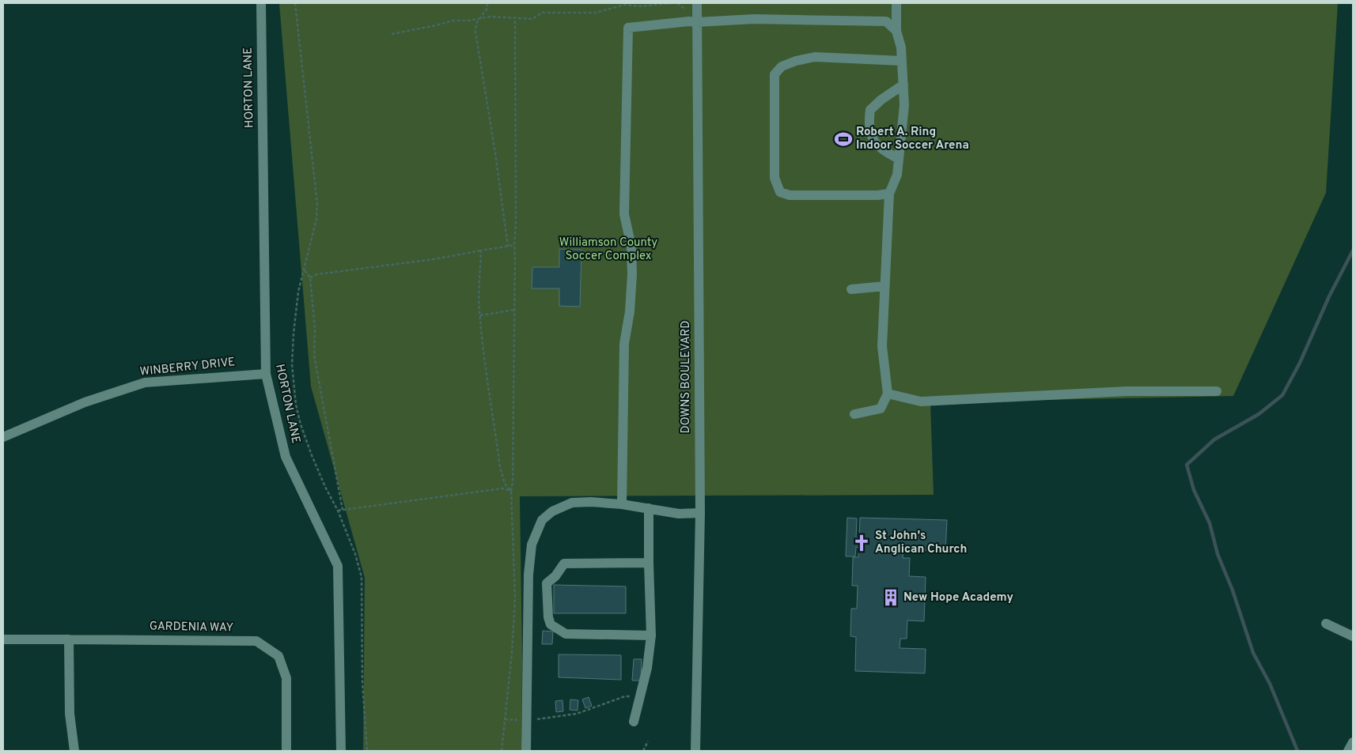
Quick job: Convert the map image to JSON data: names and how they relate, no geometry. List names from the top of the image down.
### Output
{
  "streets": {
    "street": [
      "HORTON LANE",
      "WINBERRY DRIVE",
      "DOWNS BOULEVARD",
      "GARDENIA WAY"
    ]
  },
  "crossings": [
    ["HORTON LANE", "WINBERRY DRIVE"]
  ],
  "parks": ["Williamson County Soccer Complex"],
  "places": {
    "sports": ["Robert A. Ring Indoor Soccer Arena"],
    "church": ["St John's Anglican Church"],
    "building": ["New Hope Academy"]
  }
}
